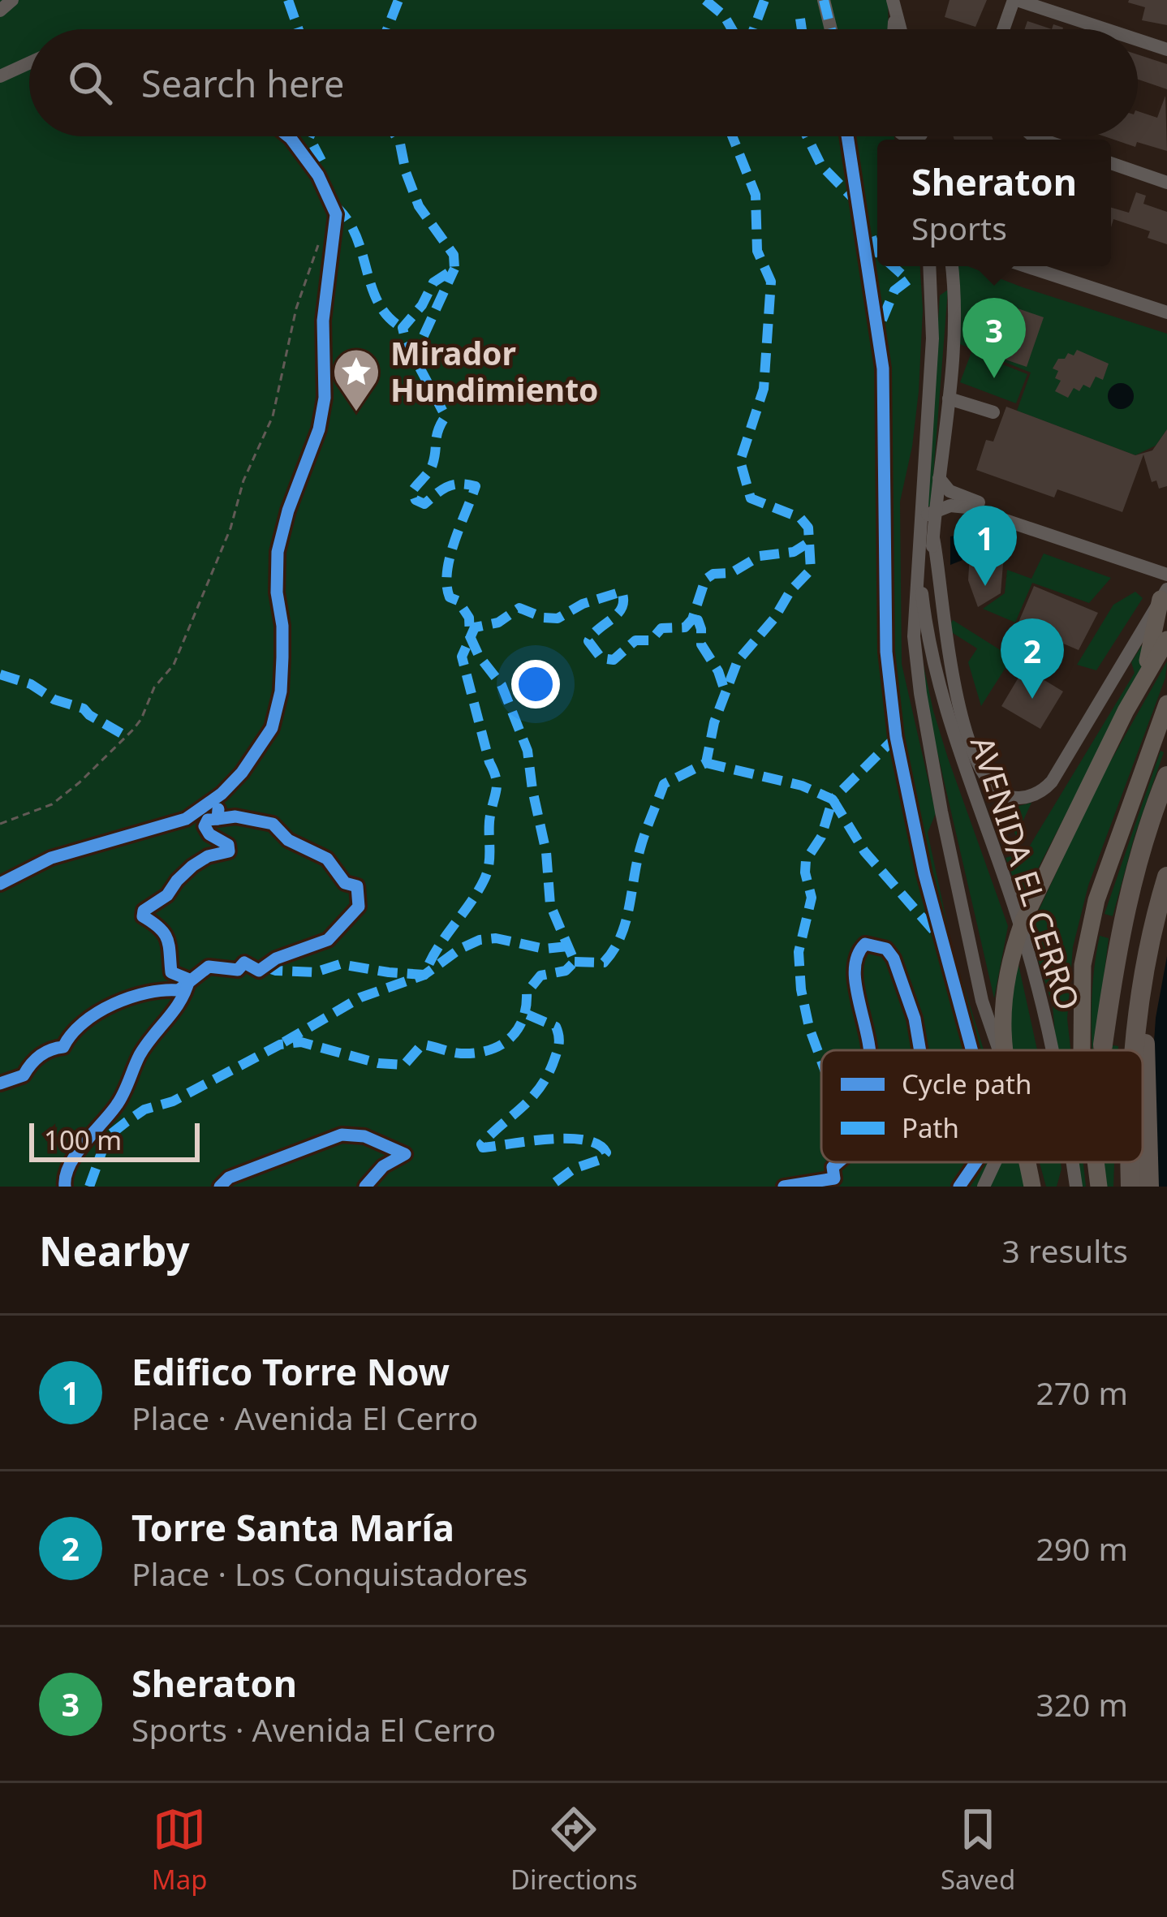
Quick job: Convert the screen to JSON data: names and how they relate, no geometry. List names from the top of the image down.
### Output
{
  "streets": {
    "street": ["AVENIDA EL CERRO"]
  },
  "places": {
    "place": ["Mirador Hundimiento"]
  },
  "legend": ["Cycle path", "Path"],
  "scale_bar": "100 m",
  "page": {
    "search": "Search here",
    "popup": ["Sheraton", "Sports"],
    "pins": ["3", "1", "2"],
    "scale": "100 m",
    "heading": ["Nearby", "3 results"],
    "list": [
      {
        "mark": "1",
        "name": "Edifico Torre Now",
        "note": "Place · Avenida El Cerro",
        "value": "270 m"
      },
      {
        "mark": "2",
        "name": "Torre Santa María",
        "note": "Place · Los Conquistadores",
        "value": "290 m"
      },
      {
        "mark": "3",
        "name": "Sheraton",
        "note": "Sports · Avenida El Cerro",
        "value": "320 m"
      }
    ],
    "nav": ["Map", "Directions", "Saved"]
  }
}
